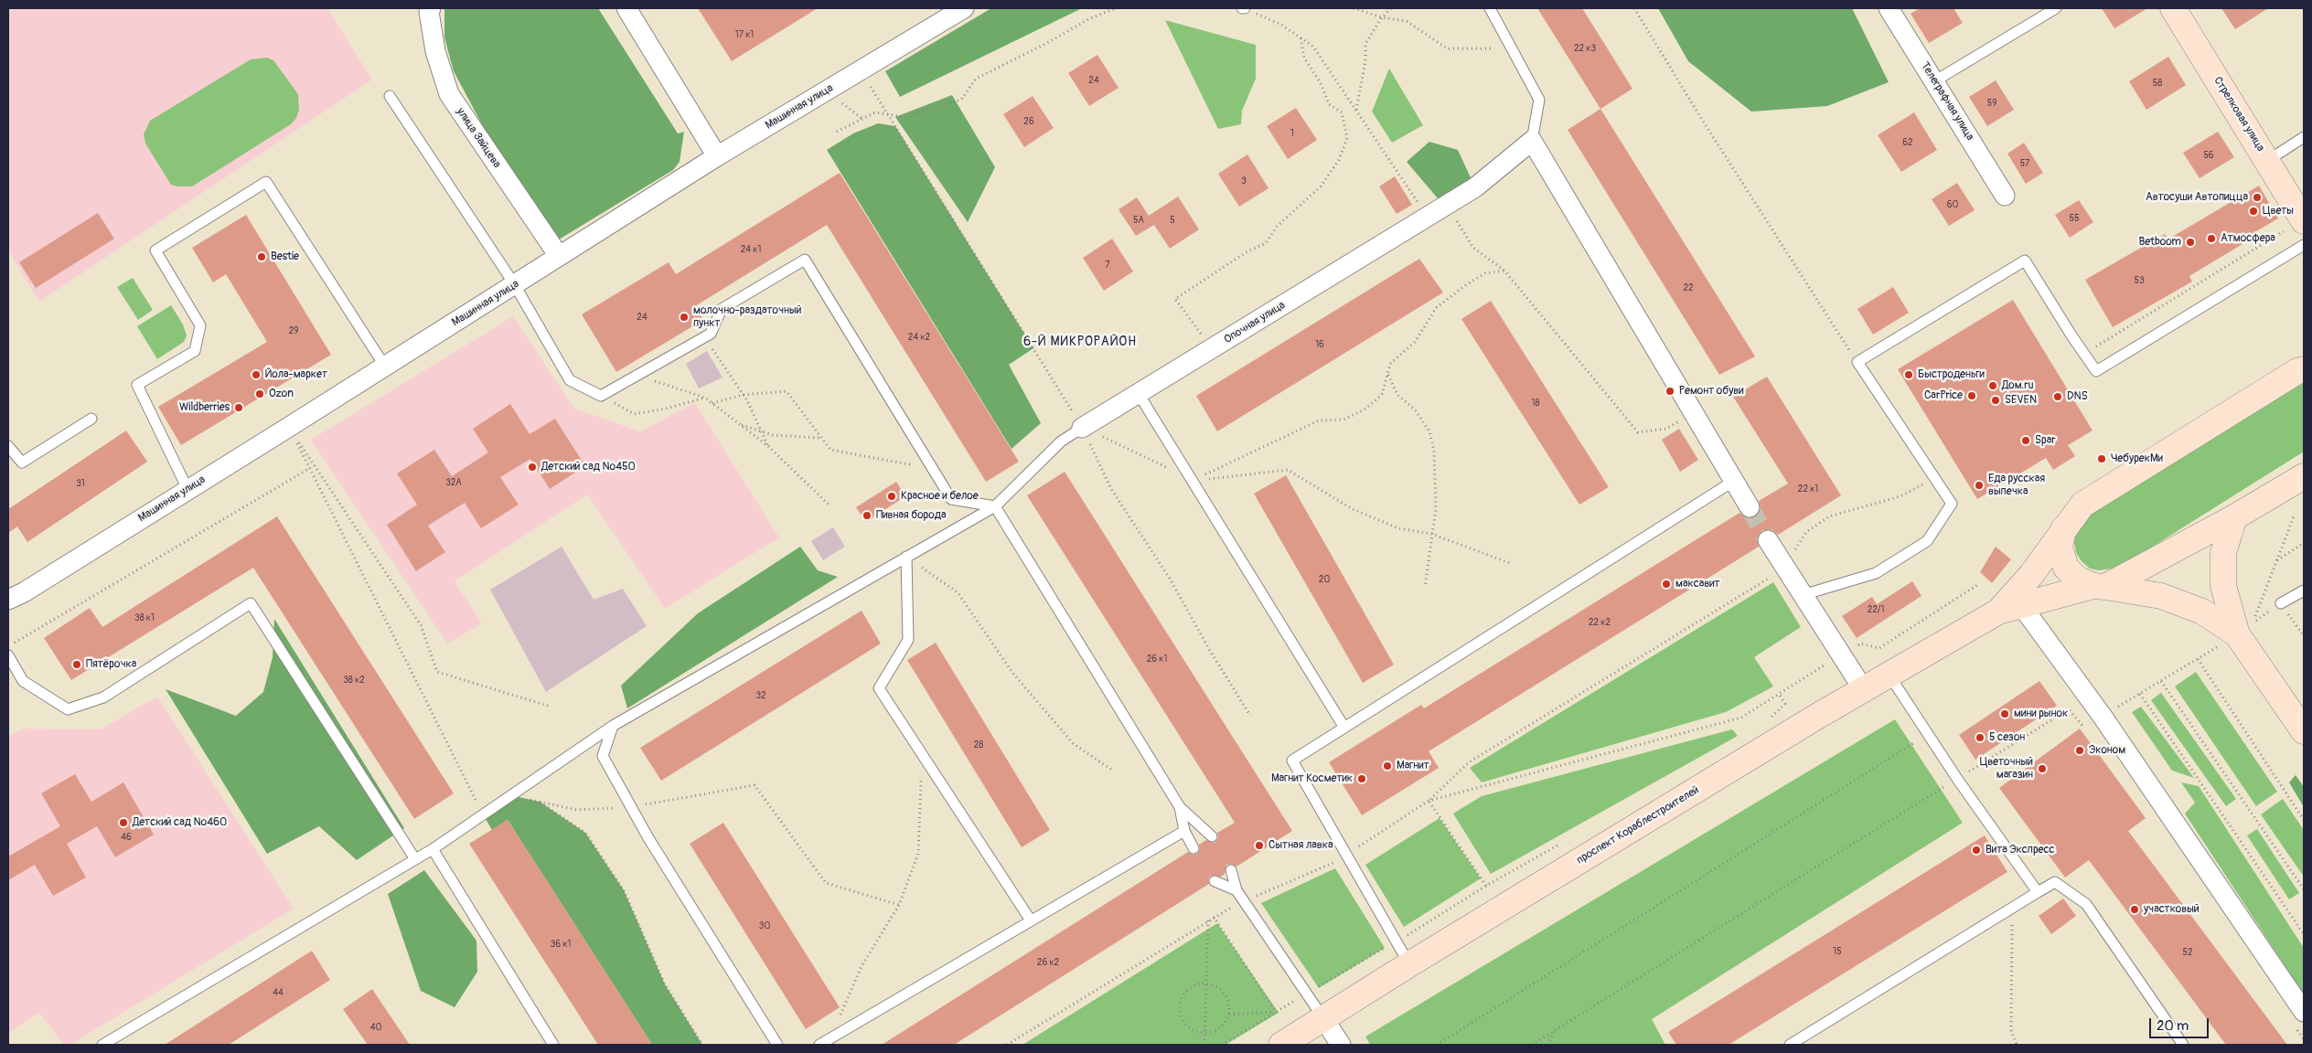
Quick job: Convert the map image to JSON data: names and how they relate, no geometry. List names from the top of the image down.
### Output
{
  "streets": {
    "main road": ["Стрелковая улица", "проспект Кораблестроителей"],
    "street": [
      "Телеграфная улица",
      "Машинная улица",
      "улица Зайцева",
      "Опочная улица"
    ]
  },
  "crossings": [
    ["Машинная улица", "улица Зайцева"]
  ],
  "districts": ["6-Й МИКРОРАЙОН"],
  "places": [
    "Автосуши Автопицца",
    "Цветы",
    "Атмосфера",
    "Betboom",
    "Bestie",
    "молочно-раздаточный пункт",
    "Йола-маркет",
    "Быстроденьги",
    "Дом.ru",
    "Ремонт обуви",
    "Ozon",
    "CarPrice",
    "DNS",
    "SEVEN",
    "Wildberries",
    "Spar",
    "ЧебурекМи",
    "Детский сад №450",
    "Еда русская выпечка",
    "Красное и белое",
    "Пивная борода",
    "максавит",
    "Пятёрочка",
    "мини рынок",
    "5 сезон",
    "Эконом",
    "Магнит",
    "Цветочный магазин",
    "Магнит Косметик",
    "Детский сад №460",
    "Сытная лавка",
    "Вита Экспресс",
    "участковый"
  ],
  "house_numbers": [
    "17 к1",
    "22 к3",
    "24",
    "58",
    "59",
    "26",
    "1",
    "62",
    "56",
    "57",
    "3",
    "60",
    "55",
    "5А",
    "5",
    "24 к1",
    "7",
    "53",
    "22",
    "24",
    "29",
    "24 к2",
    "16",
    "18",
    "32А",
    "31",
    "22 к1",
    "20",
    "22/1",
    "38 к1",
    "22 к2",
    "26 к1",
    "38 к2",
    "32",
    "28",
    "46",
    "30",
    "36 к1",
    "15",
    "52",
    "26 к2",
    "44",
    "40"
  ],
  "scale_bar": "20 m"
}
